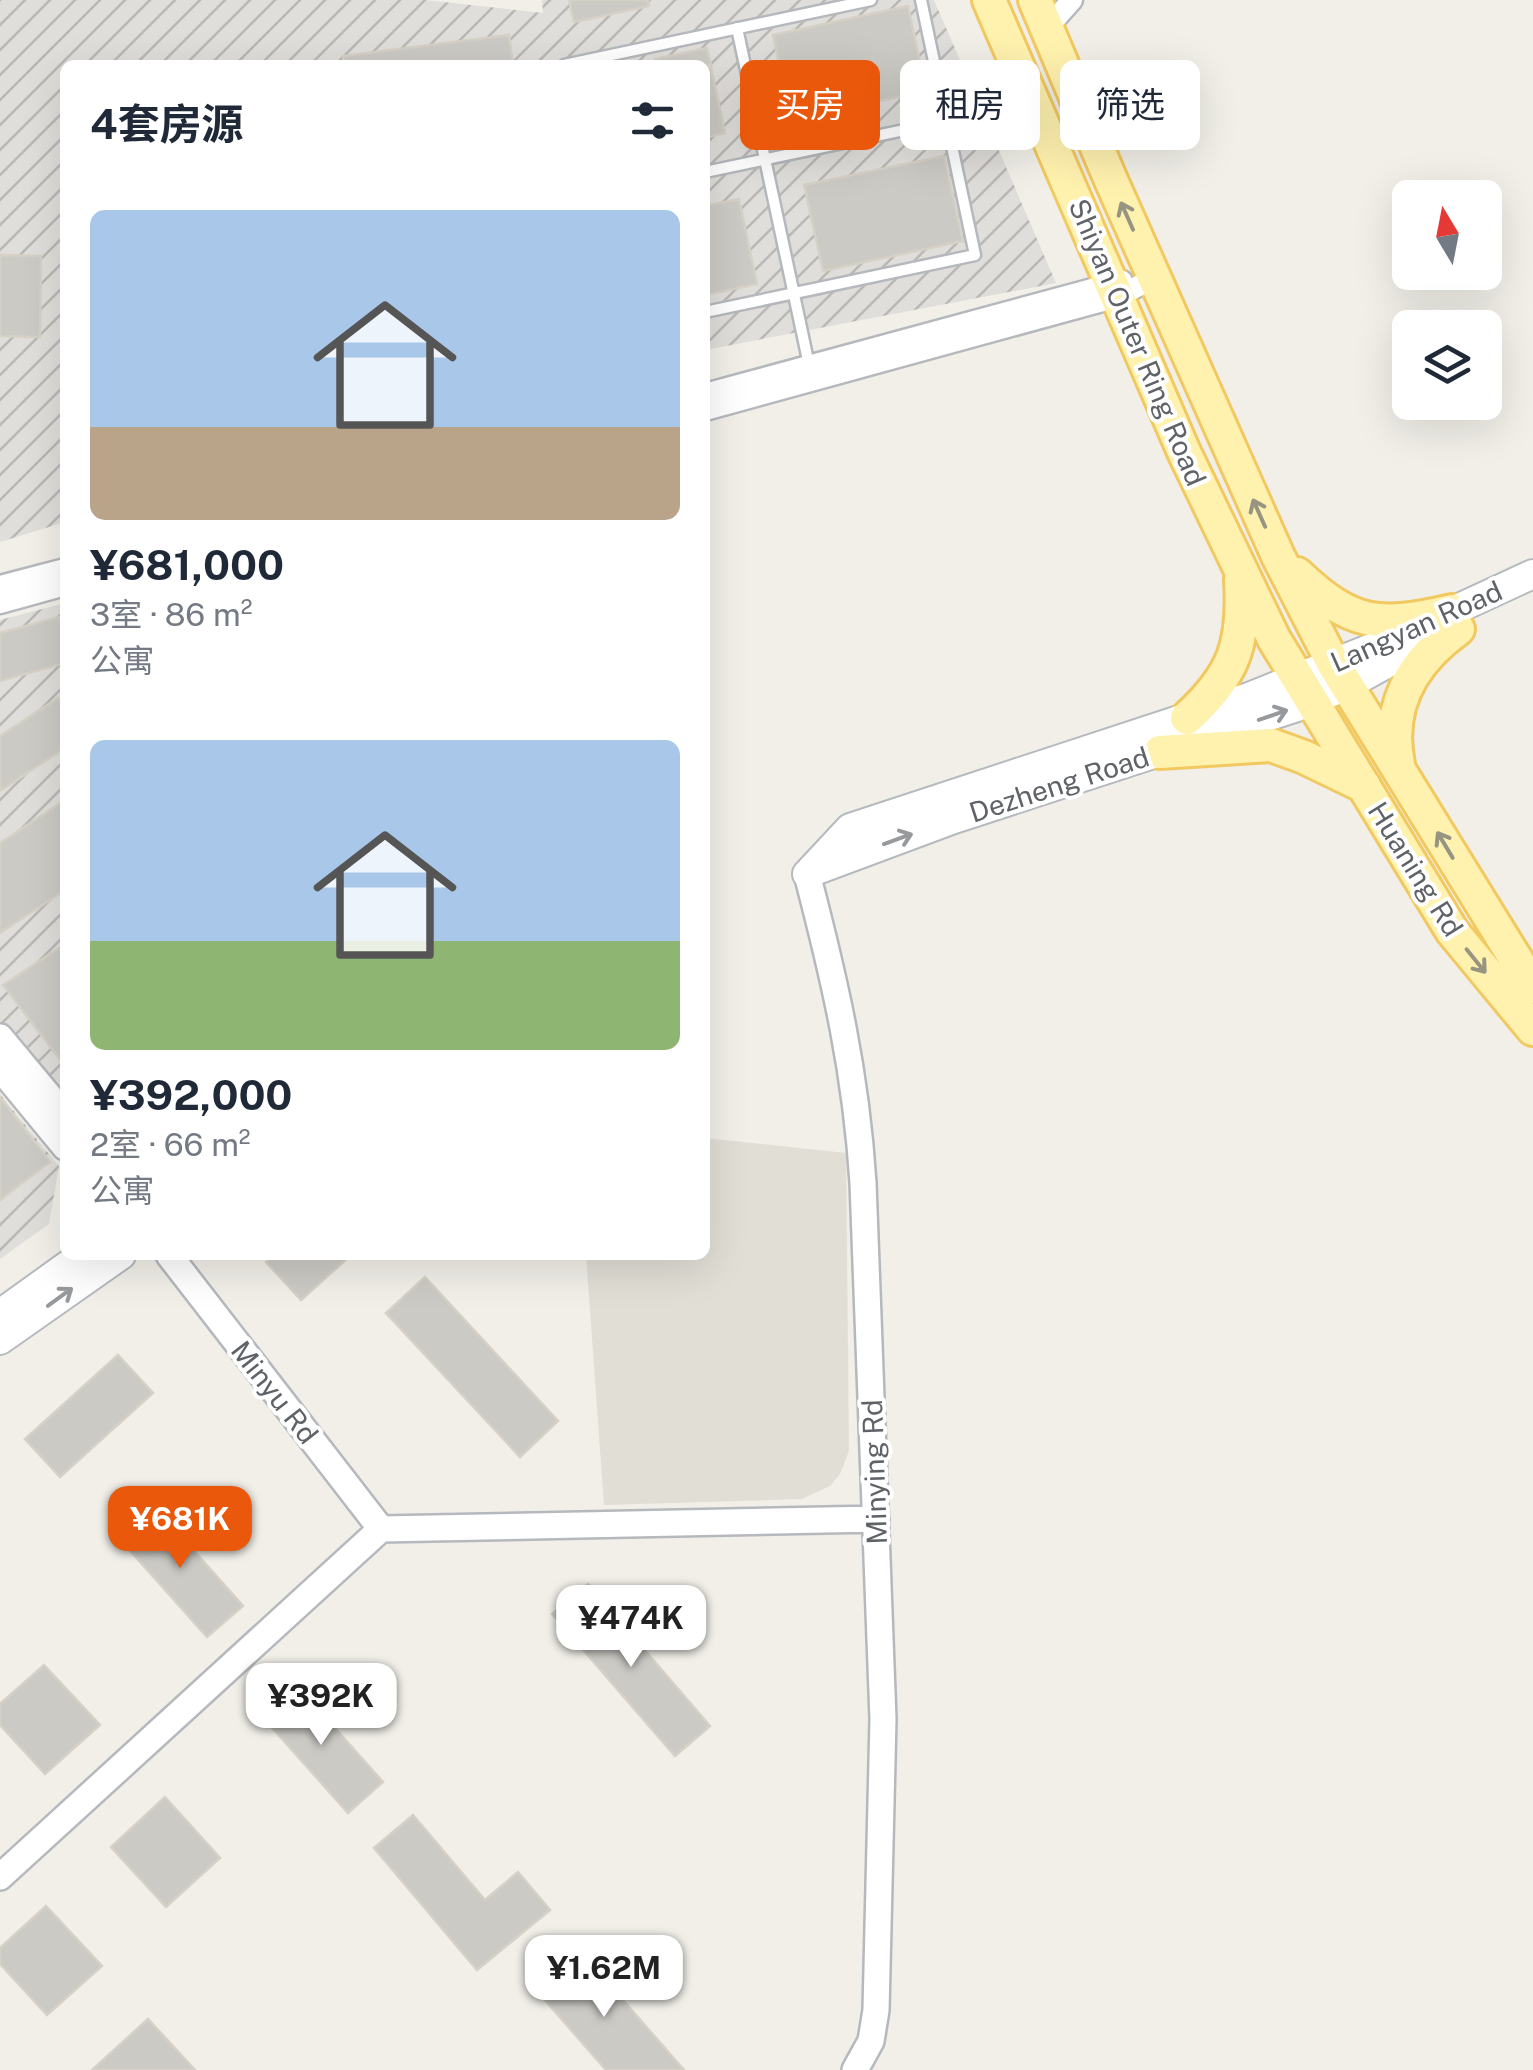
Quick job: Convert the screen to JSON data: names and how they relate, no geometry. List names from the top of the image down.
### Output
{
  "streets": {
    "main road": [
      "Shiyan Outer Ring Road",
      "Langyan Road",
      "Dezheng Road",
      "Huaning Rd"
    ],
    "street": ["Minyu Rd", "Minying Rd"]
  },
  "crossings": [
    ["Shiyan Outer Ring Road", "Langyan Road"],
    ["Shiyan Outer Ring Road", "Dezheng Road"],
    ["Shiyan Outer Ring Road", "Huaning Rd"],
    ["Langyan Road", "Dezheng Road"],
    ["Langyan Road", "Huaning Rd"],
    ["Dezheng Road", "Huaning Rd"],
    ["Dezheng Road", "Minying Rd"]
  ],
  "north": "top",
  "page": {
    "chip": ["买房", "租房", "筛选"],
    "heading": "4套房源",
    "list": [
      {
        "name": "¥681,000",
        "note": "3室 · 86 m² · 公寓"
      },
      {
        "name": "¥392,000",
        "note": "2室 · 66 m² · 公寓"
      }
    ],
    "price": [
      "¥681K",
      "¥474K",
      "¥392K",
      "¥1.62M"
    ]
  }
}
